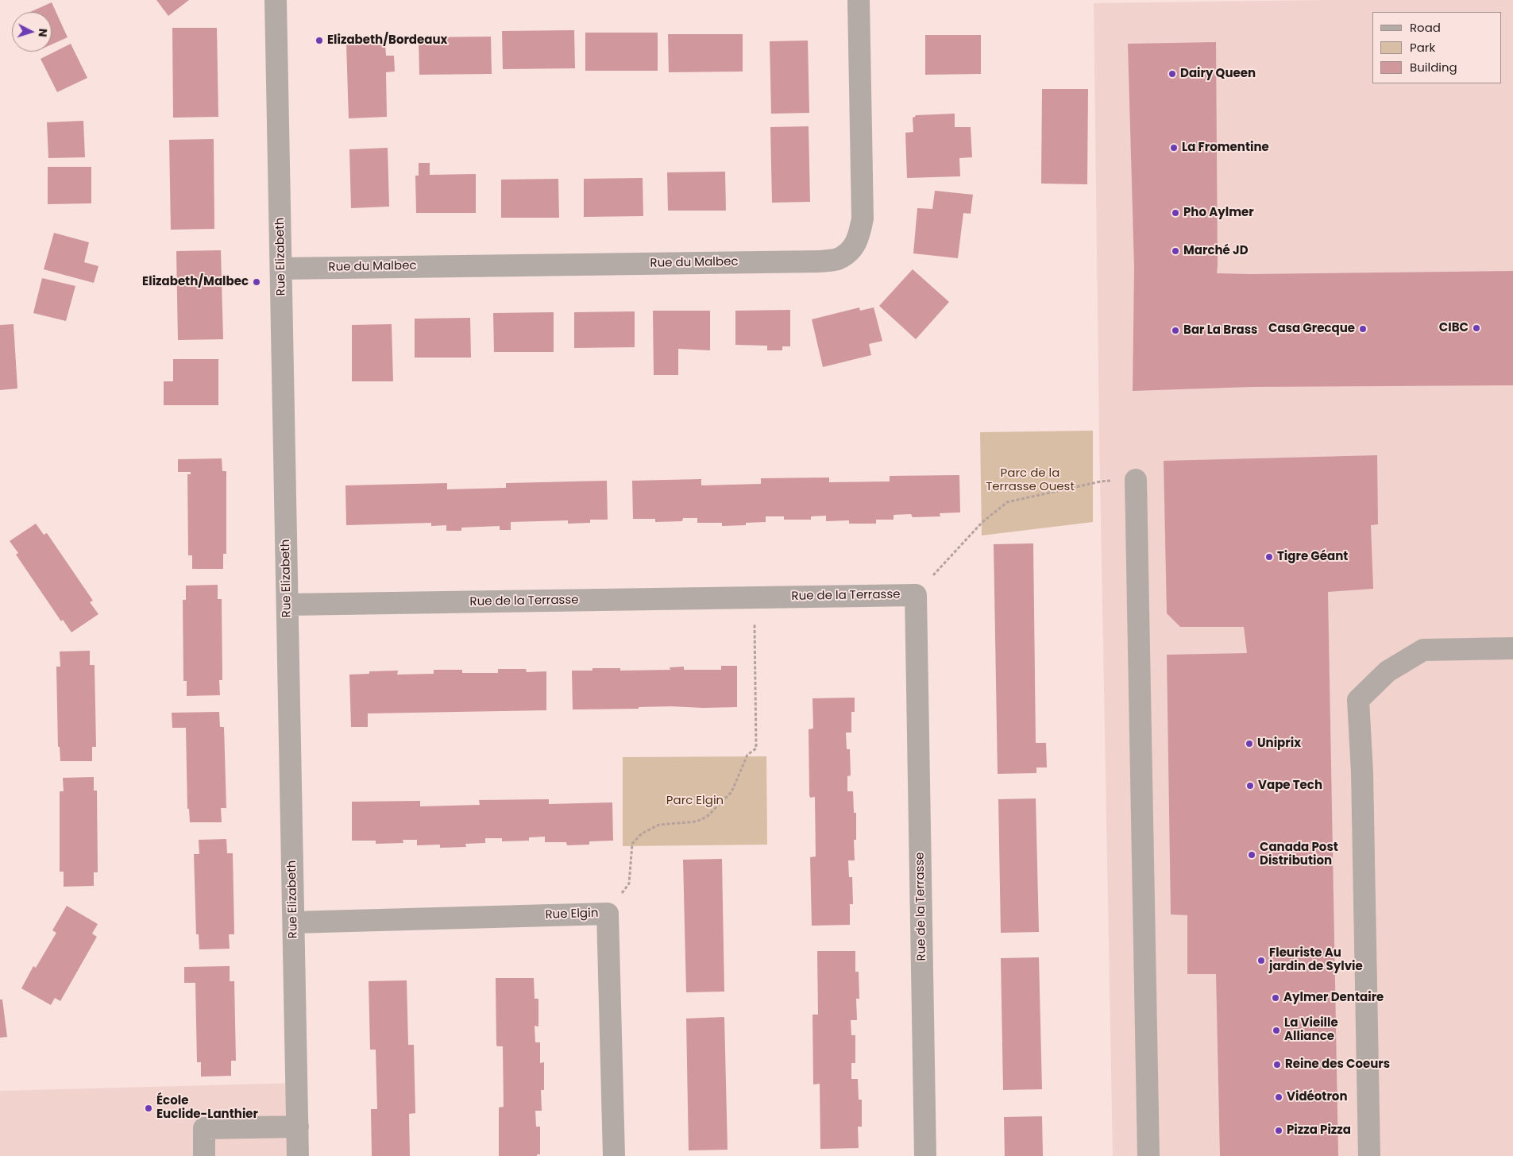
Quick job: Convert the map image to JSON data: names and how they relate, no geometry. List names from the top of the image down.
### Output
{
  "streets": {
    "street": [
      "Rue Elizabeth",
      "Rue du Malbec",
      "Rue de la Terrasse",
      "Rue Elgin"
    ]
  },
  "crossings": [
    ["Rue Elizabeth", "Rue du Malbec"],
    ["Rue Elizabeth", "Rue de la Terrasse"],
    ["Rue Elizabeth", "Rue Elgin"]
  ],
  "parks": ["Parc de la Terrasse Ouest", "Parc Elgin"],
  "places": [
    "Elizabeth/Bordeaux",
    "Dairy Queen",
    "La Fromentine",
    "Pho Aylmer",
    "Marché JD",
    "Elizabeth/Malbec",
    "CIBC",
    "Casa Grecque",
    "Bar La Brass",
    "Tigre Géant",
    "Uniprix",
    "Vape Tech",
    "Canada Post Distribution",
    "Fleuriste Au jardin de Sylvie",
    "Aylmer Dentaire",
    "La Vieille Alliance",
    "Reine des Coeurs",
    "Vidéotron",
    "École Euclide-Lanthier",
    "Pizza Pizza"
  ],
  "legend": ["Road", "Park", "Building"],
  "north": "right"
}
